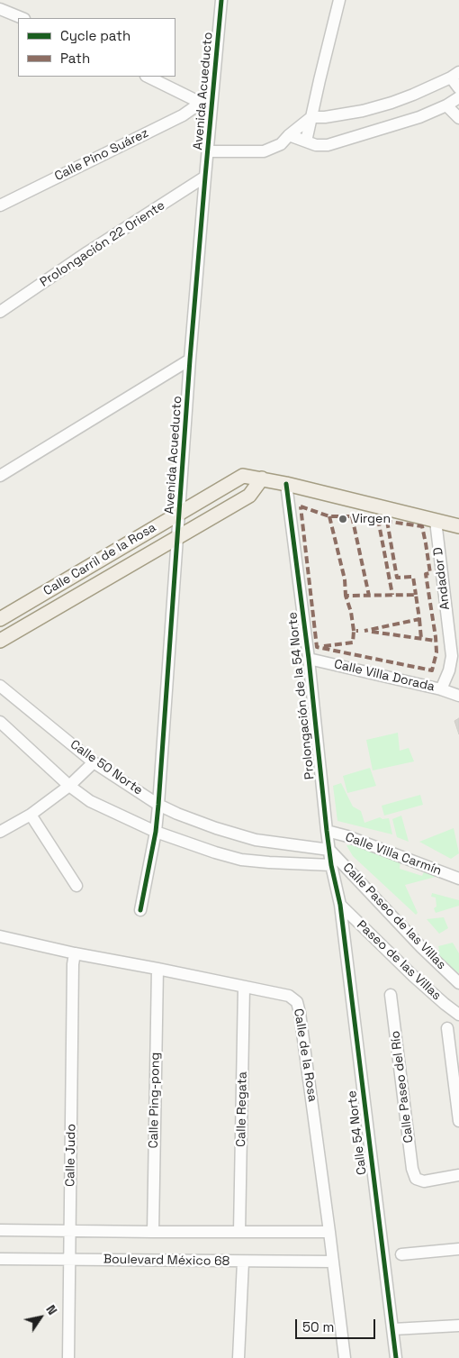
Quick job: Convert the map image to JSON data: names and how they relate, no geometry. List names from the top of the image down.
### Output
{
  "streets": {
    "main road": ["Calle Carril de la Rosa"],
    "street": [
      "Avenida Acueducto",
      "Calle Pino Suárez",
      "Prolongación 22 Oriente",
      "Andador D",
      "Calle Villa Dorada",
      "Prolongación de la 54 Norte",
      "Calle 50 Norte",
      "Calle Villa Carmín",
      "Calle Paseo de las Villas",
      "Paseo de las Villas",
      "Calle de la Rosa",
      "Calle Paseo del Río",
      "Calle Ping-pong",
      "Calle Regata",
      "Calle 54 Norte",
      "Calle Judo",
      "Boulevard México 68"
    ]
  },
  "crossings": [
    ["Avenida Acueducto", "Calle Pino Suárez"],
    ["Avenida Acueducto", "Prolongación 22 Oriente"],
    ["Avenida Acueducto", "Calle Carril de la Rosa"],
    ["Avenida Acueducto", "Calle 50 Norte"],
    ["Andador D", "Calle Villa Dorada"],
    ["Calle Villa Dorada", "Prolongación de la 54 Norte"],
    ["Prolongación de la 54 Norte", "Calle 50 Norte"],
    ["Prolongación de la 54 Norte", "Calle Villa Carmín"],
    ["Prolongación de la 54 Norte", "Calle Paseo de las Villas"],
    ["Prolongación de la 54 Norte", "Paseo de las Villas"],
    ["Prolongación de la 54 Norte", "Calle 54 Norte"],
    ["Calle 50 Norte", "Calle Paseo de las Villas"],
    ["Paseo de las Villas", "Calle 54 Norte"],
    ["Calle de la Rosa", "Calle Ping-pong"],
    ["Calle de la Rosa", "Calle Regata"],
    ["Calle de la Rosa", "Calle Judo"],
    ["Calle de la Rosa", "Boulevard México 68"],
    ["Calle Judo", "Boulevard México 68"]
  ],
  "places": ["Virgen"],
  "legend": ["Cycle path", "Path"],
  "scale_bar": "50 m",
  "north": "top right"
}
